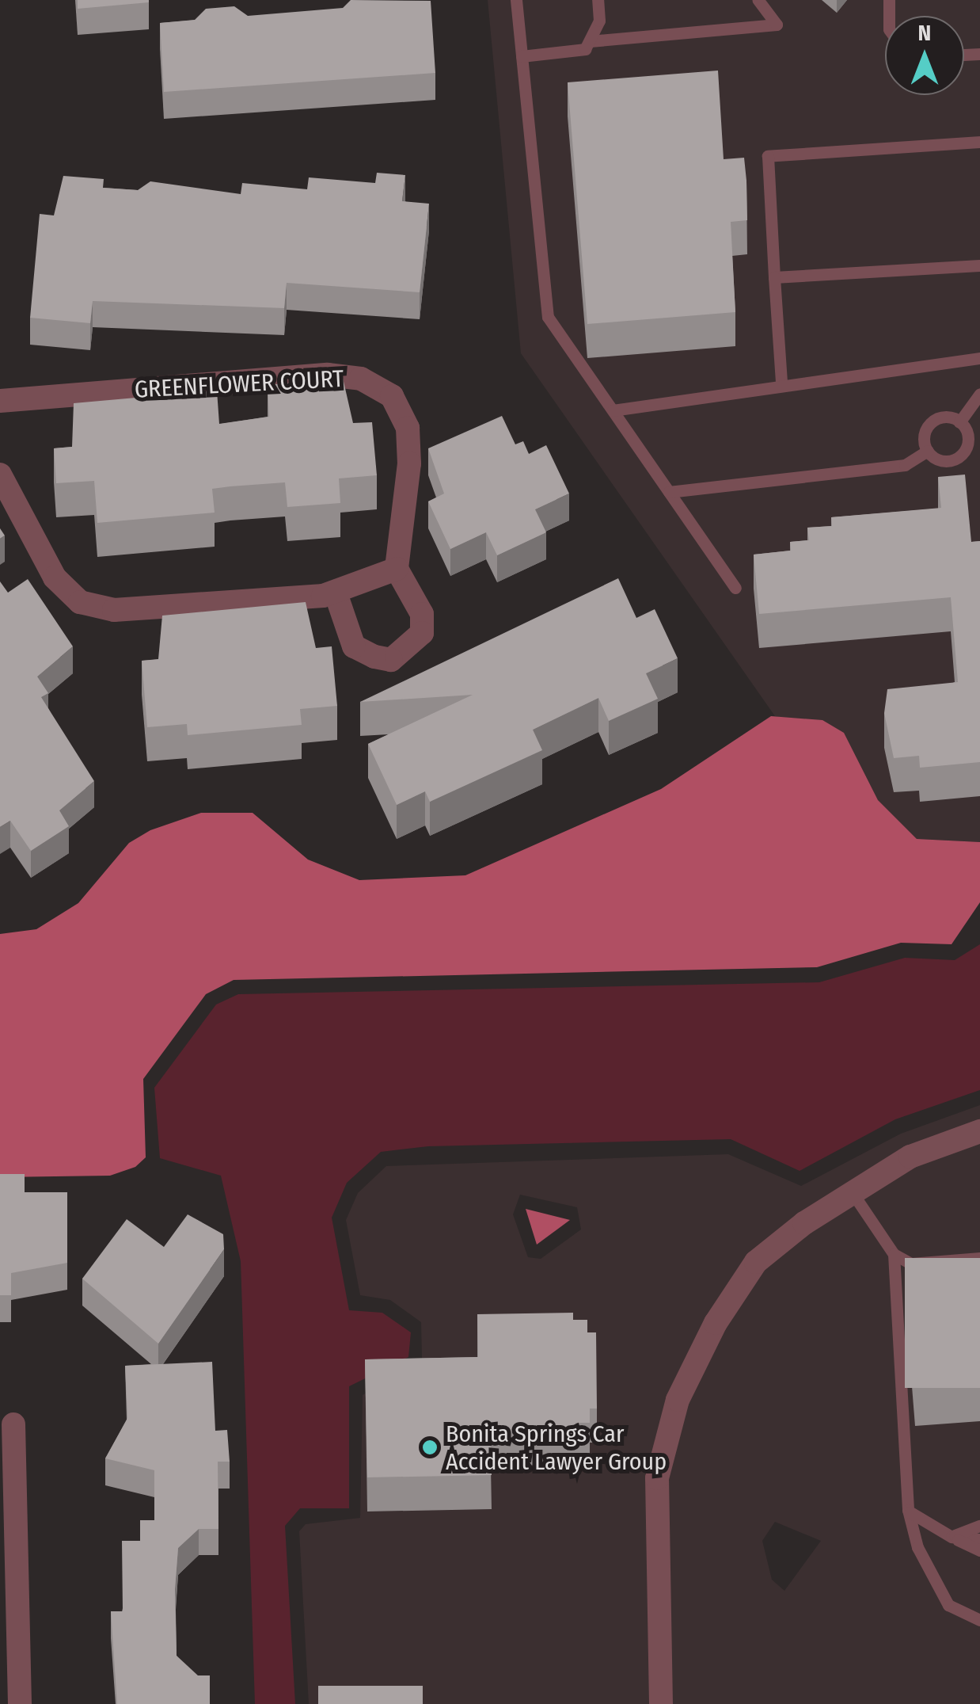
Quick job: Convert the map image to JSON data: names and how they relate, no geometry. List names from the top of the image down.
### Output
{
  "streets": {
    "street": ["GREENFLOWER COURT"]
  },
  "places": ["Bonita Springs Car Accident Lawyer Group"],
  "north": "top"
}
